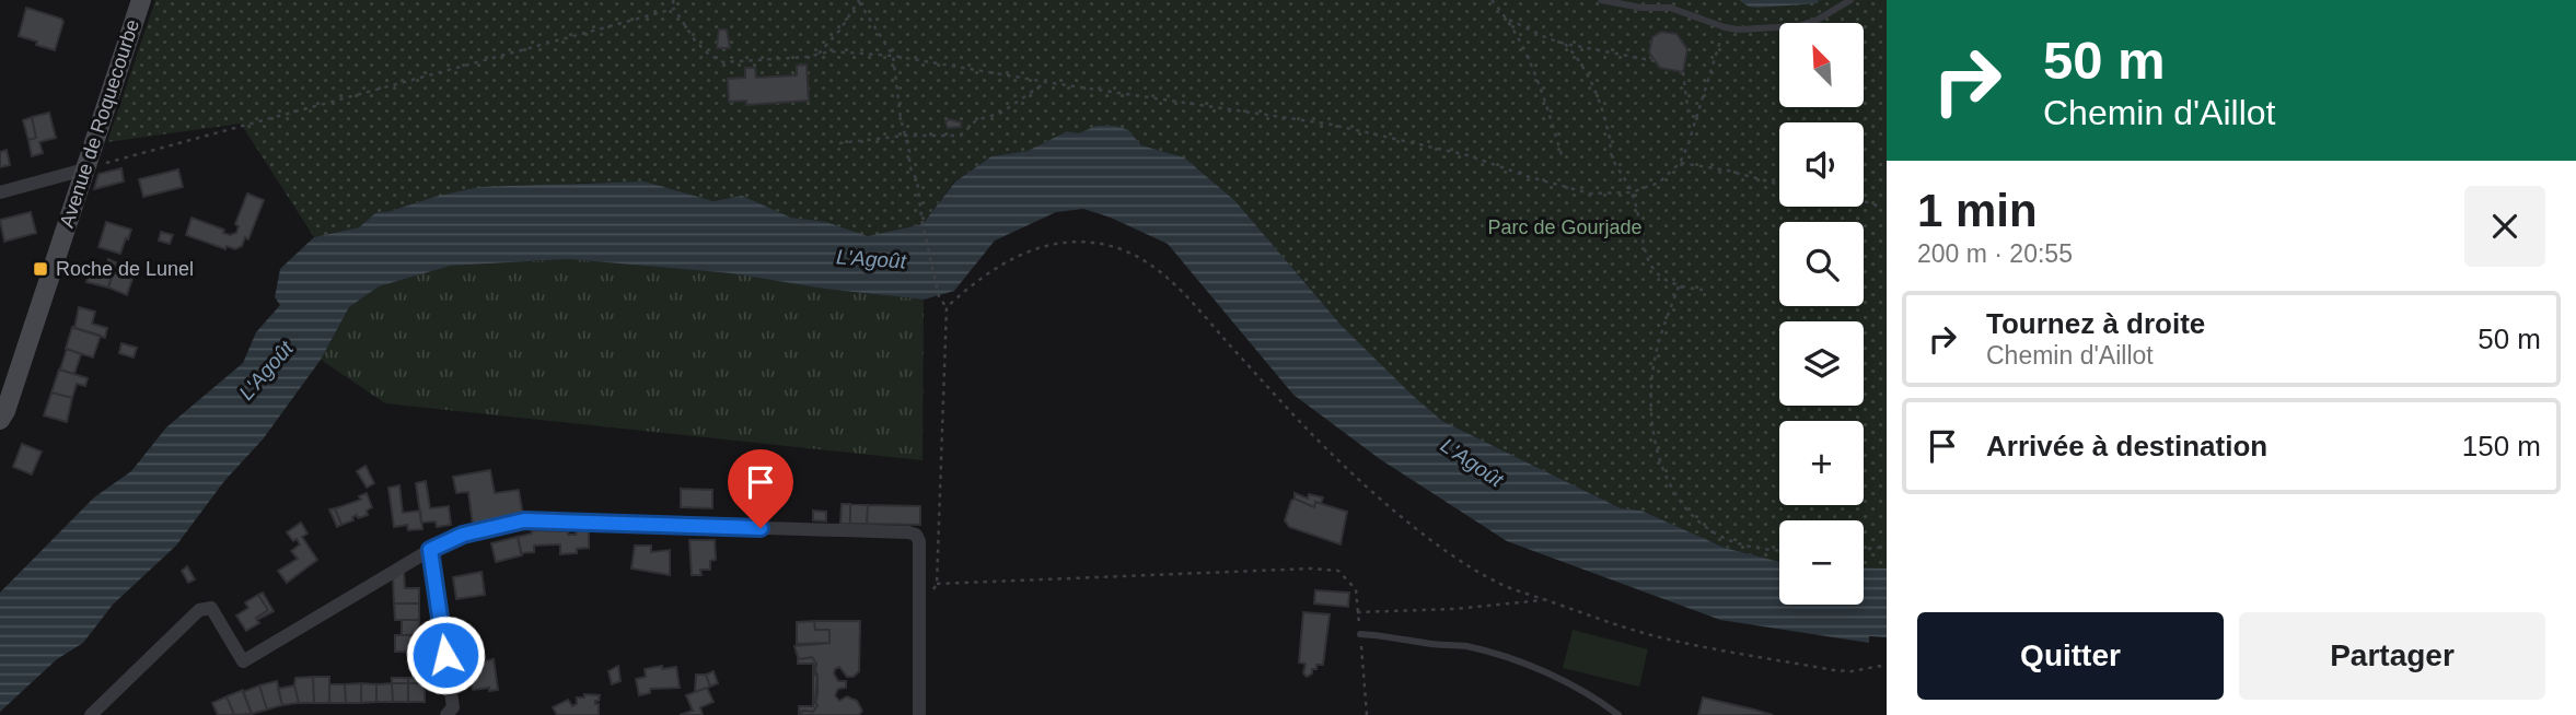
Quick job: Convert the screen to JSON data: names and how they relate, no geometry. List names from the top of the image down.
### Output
{
  "streets": {
    "main road": ["Avenue de Roquecourbe"]
  },
  "water": ["L'Agoût"],
  "parks": ["Parc de Gourjade"],
  "places": {
    "transit": ["Roche de Lunel"]
  },
  "north": "top left",
  "page": {
    "turn": ["50 m", "Chemin d'Aillot"],
    "map_buttons": ["+", "−"],
    "heading": ["1 min", "200 m · 20:55"],
    "list": [
      {
        "name": "Tournez à droite",
        "note": "Chemin d'Aillot",
        "value": "50 m"
      },
      {
        "name": "Arrivée à destination",
        "value": "150 m"
      }
    ],
    "buttons": ["Quitter", "Partager"]
  }
}
